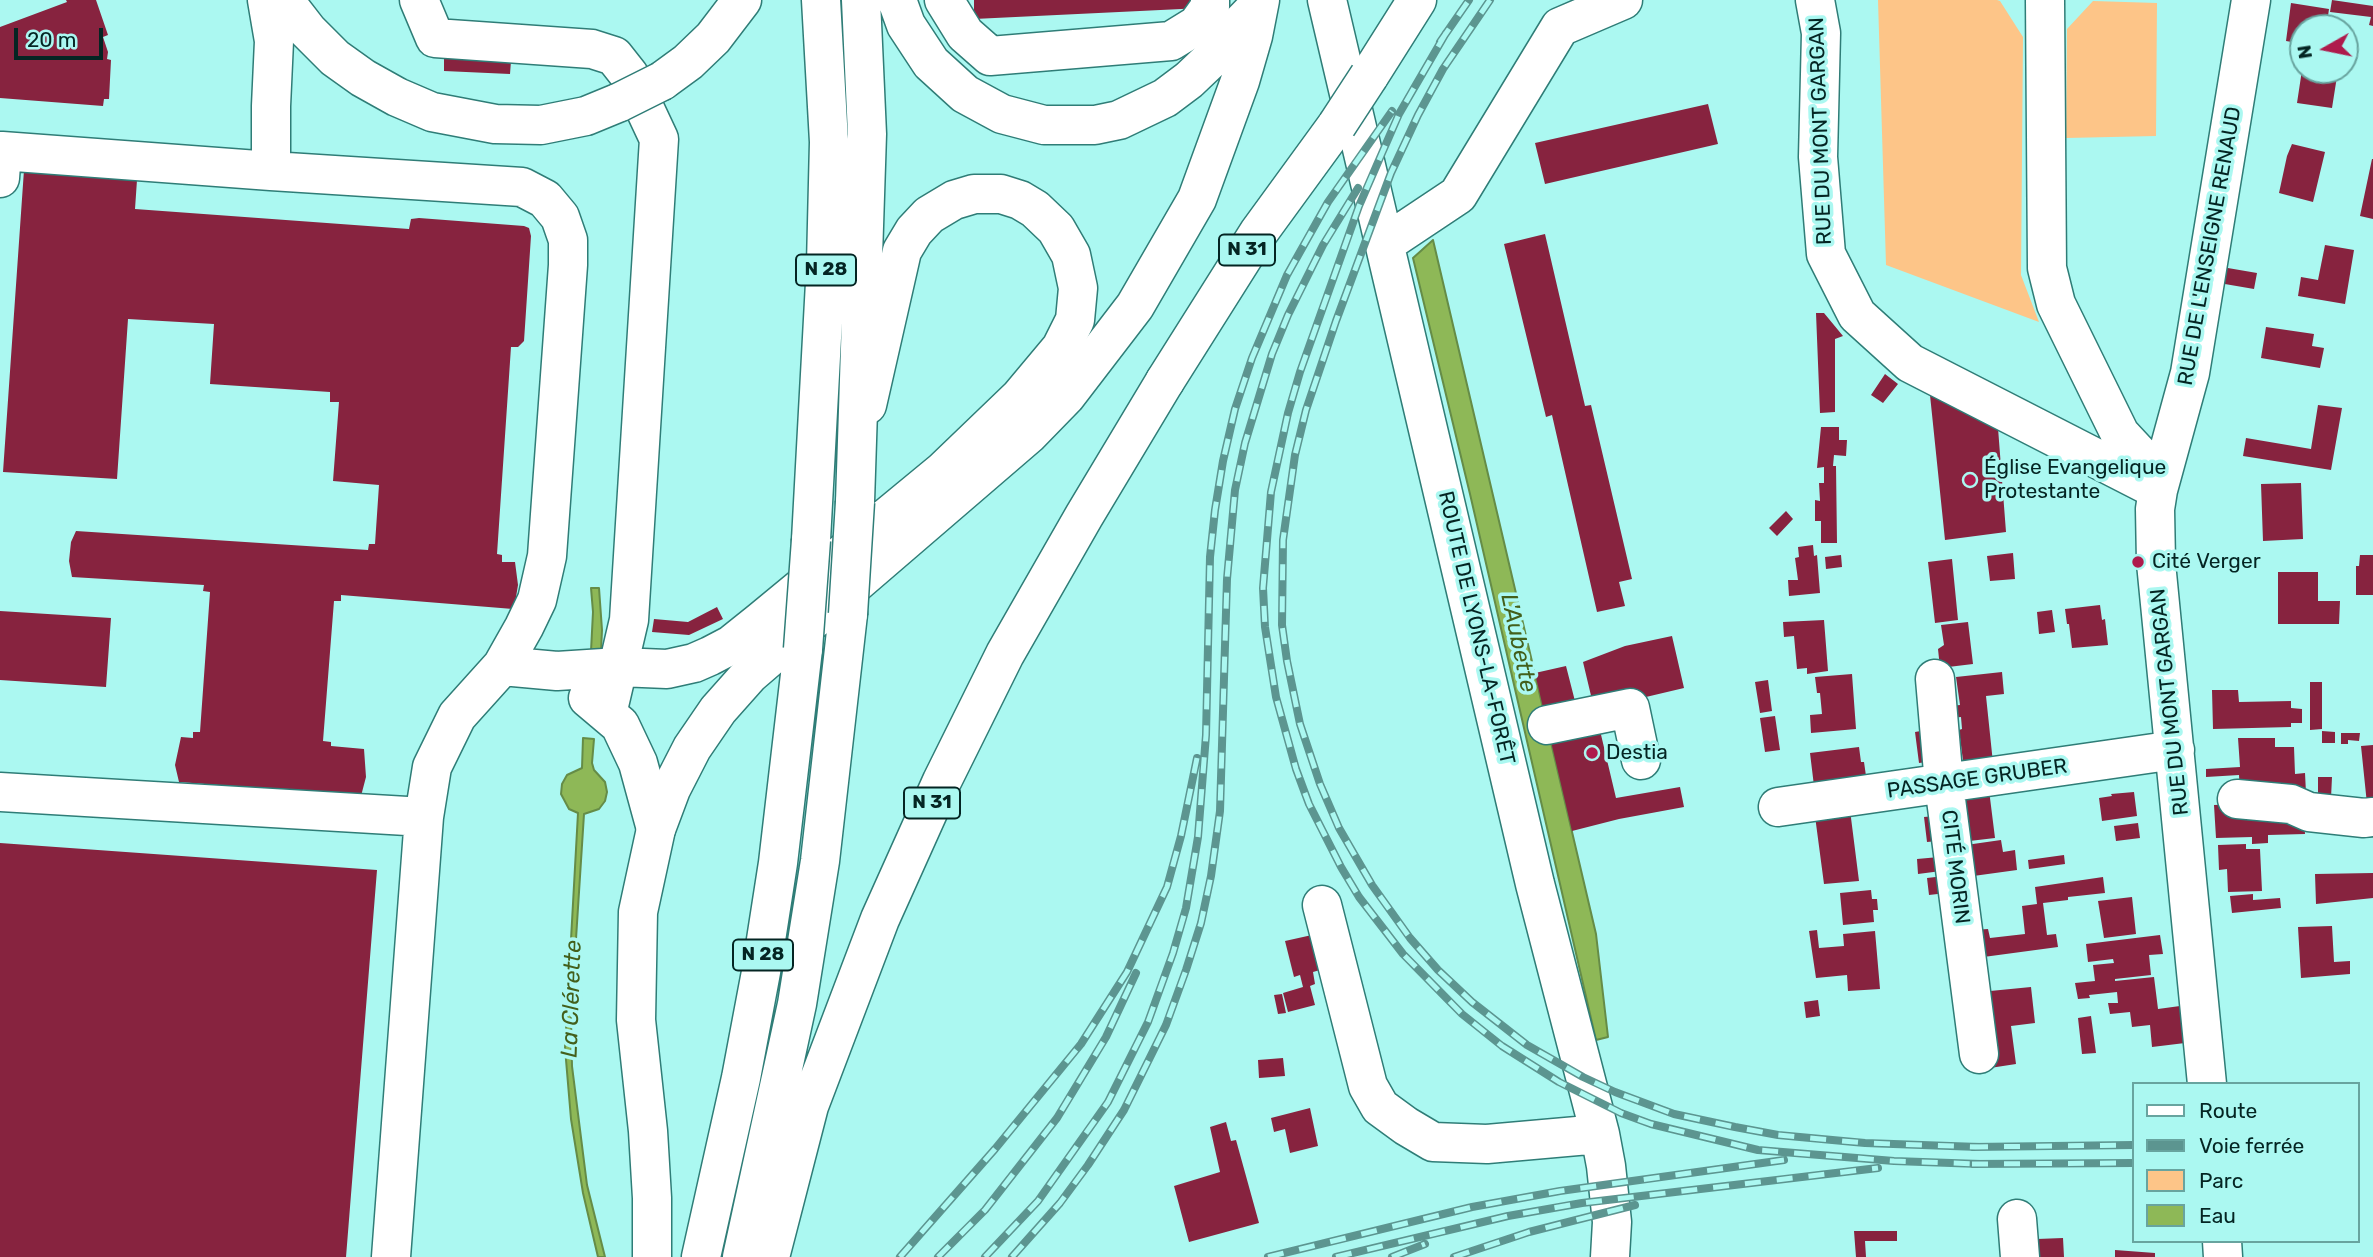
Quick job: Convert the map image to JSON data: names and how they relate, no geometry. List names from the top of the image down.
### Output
{
  "streets": {
    "main road": [
      "RUE DU MONT GARGAN",
      "RUE DE L'ENSEIGNE RENAUD",
      "N 31",
      "N 28",
      "ROUTE DE LYONS-LA-FORÊT",
      "PASSAGE GRUBER",
      "CITÉ MORIN"
    ]
  },
  "crossings": [
    ["RUE DU MONT GARGAN", "RUE DE L'ENSEIGNE RENAUD"],
    ["RUE DU MONT GARGAN", "PASSAGE GRUBER"],
    ["PASSAGE GRUBER", "CITÉ MORIN"]
  ],
  "water": ["L'Aubette", "La Clérette"],
  "places": ["Église Evangelique Protestante", "Cité Verger", "Destia"],
  "legend": [
    "Route",
    "Voie ferrée",
    "Parc",
    "Eau"
  ],
  "scale_bar": "20 m",
  "north": "left"
}
